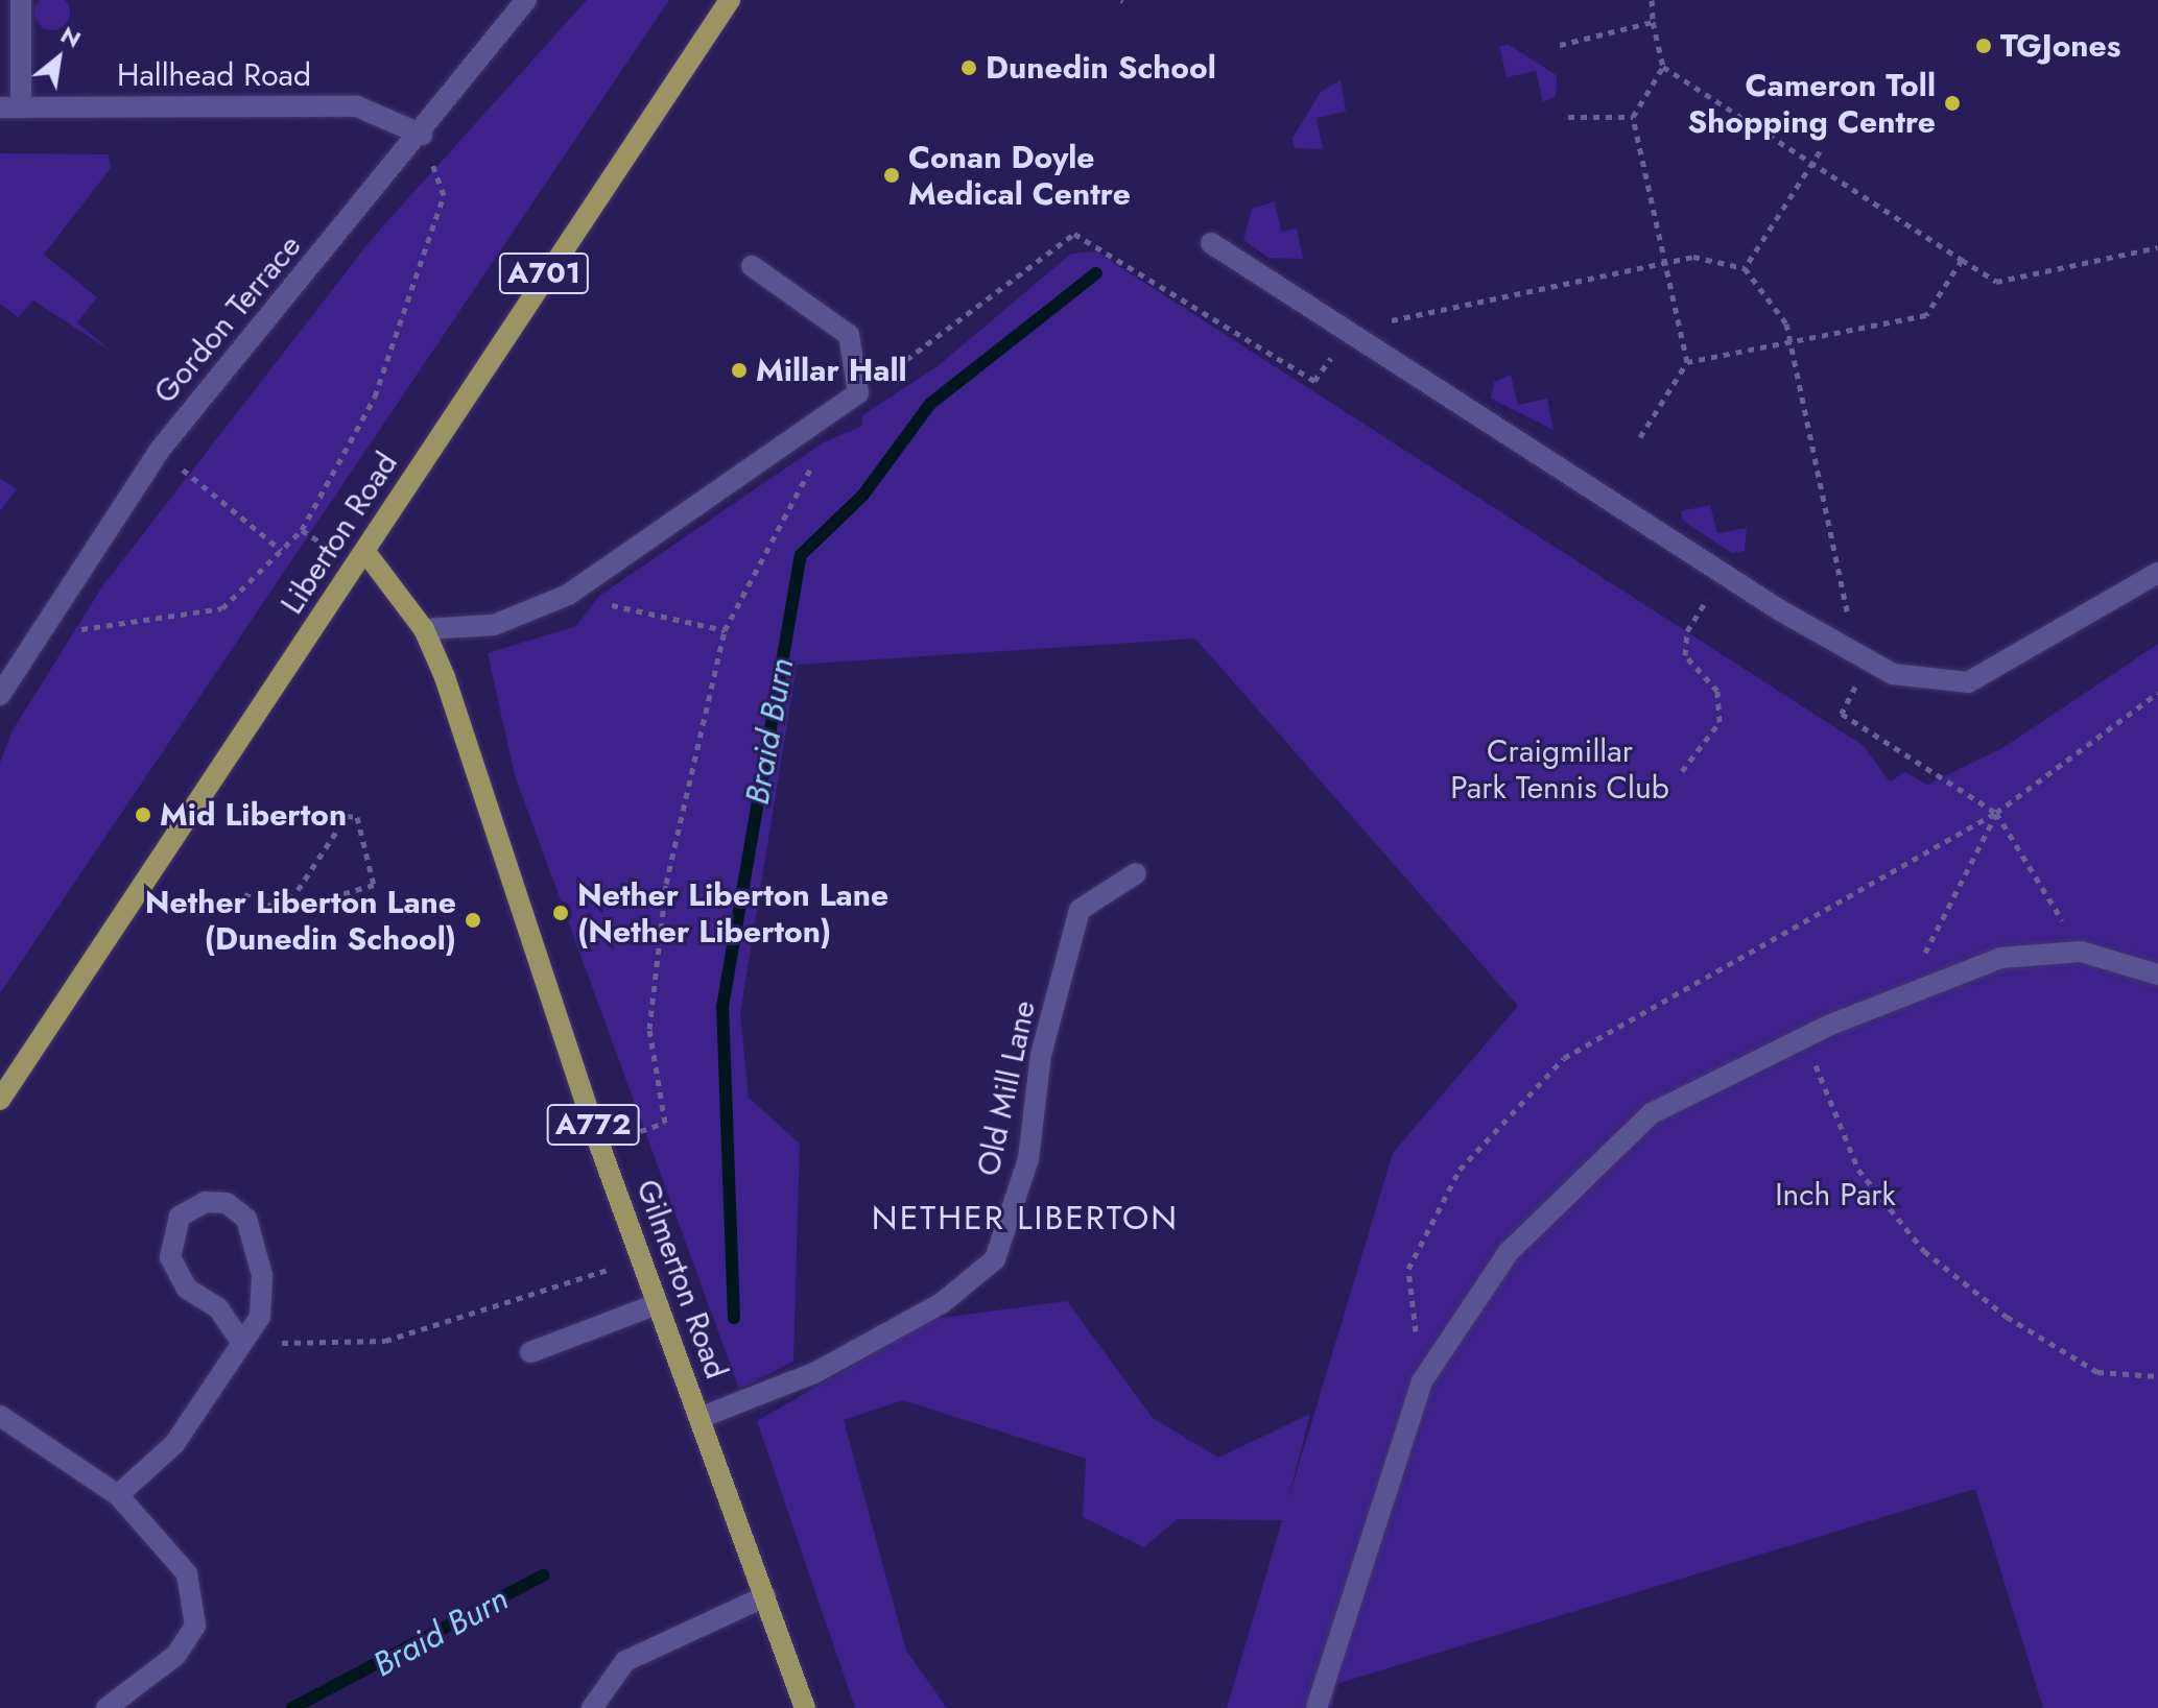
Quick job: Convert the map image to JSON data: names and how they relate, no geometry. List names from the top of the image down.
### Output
{
  "streets": {
    "main road": [
      "A701",
      "Liberton Road",
      "A772",
      "Gilmerton Road"
    ],
    "street": ["Hallhead Road", "Gordon Terrace", "Old Mill Lane"]
  },
  "crossings": [
    ["Hallhead Road", "Gordon Terrace"],
    ["Liberton Road", "Gilmerton Road"],
    ["Old Mill Lane", "Gilmerton Road"]
  ],
  "districts": ["NETHER LIBERTON"],
  "water": ["Braid Burn"],
  "parks": ["Craigmillar Park Tennis Club", "Inch Park"],
  "places": [
    "TGJones",
    "Dunedin School",
    "Cameron Toll Shopping Centre",
    "Conan Doyle Medical Centre",
    "Millar Hall",
    "Mid Liberton",
    "Nether Liberton Lane (Nether Liberton)",
    "Nether Liberton Lane (Dunedin School)"
  ],
  "north": "top right"
}
